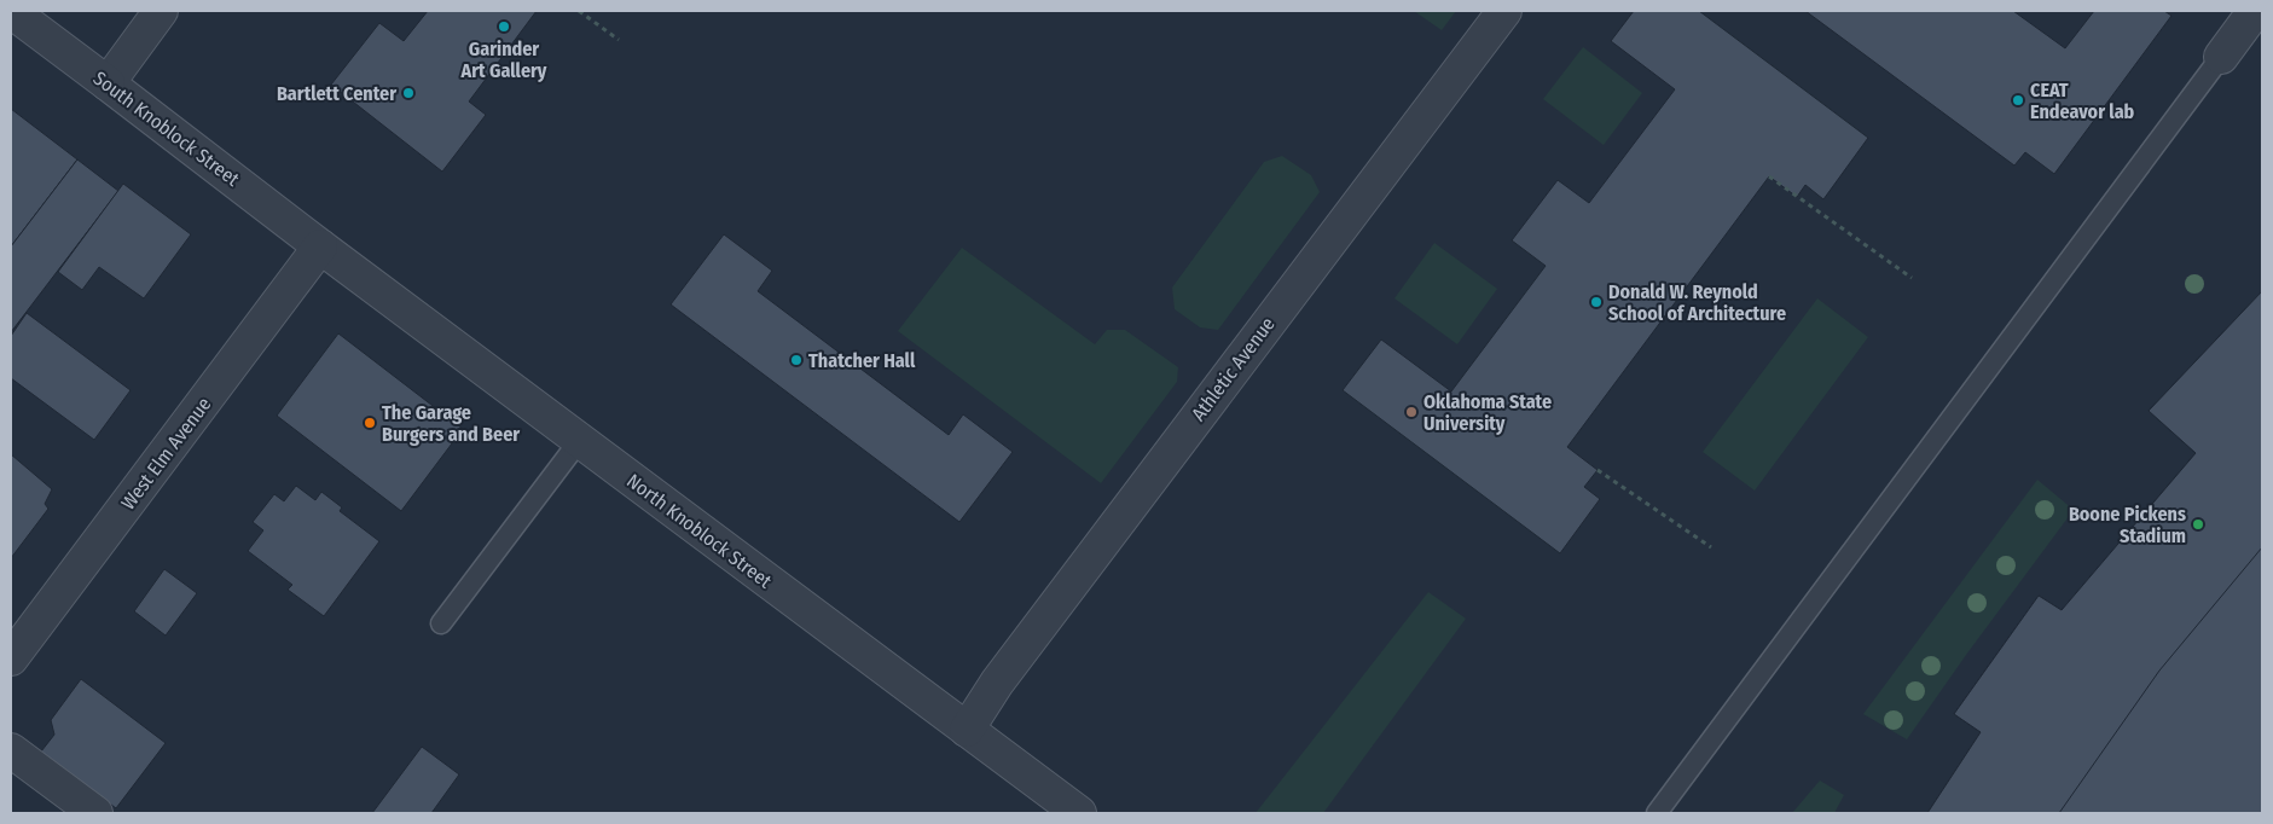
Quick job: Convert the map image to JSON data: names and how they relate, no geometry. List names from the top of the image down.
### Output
{
  "streets": {
    "street": [
      "South Knoblock Street",
      "Athletic Avenue",
      "West Elm Avenue",
      "North Knoblock Street"
    ]
  },
  "crossings": [
    ["South Knoblock Street", "West Elm Avenue"],
    ["South Knoblock Street", "North Knoblock Street"],
    ["Athletic Avenue", "North Knoblock Street"],
    ["West Elm Avenue", "North Knoblock Street"]
  ],
  "places": [
    "Garinder Art Gallery",
    "Bartlett Center",
    "CEAT Endeavor lab",
    "Donald W. Reynold School of Architecture",
    "Thatcher Hall",
    "Oklahoma State University",
    "The Garage Burgers and Beer",
    "Boone Pickens Stadium"
  ]
}
